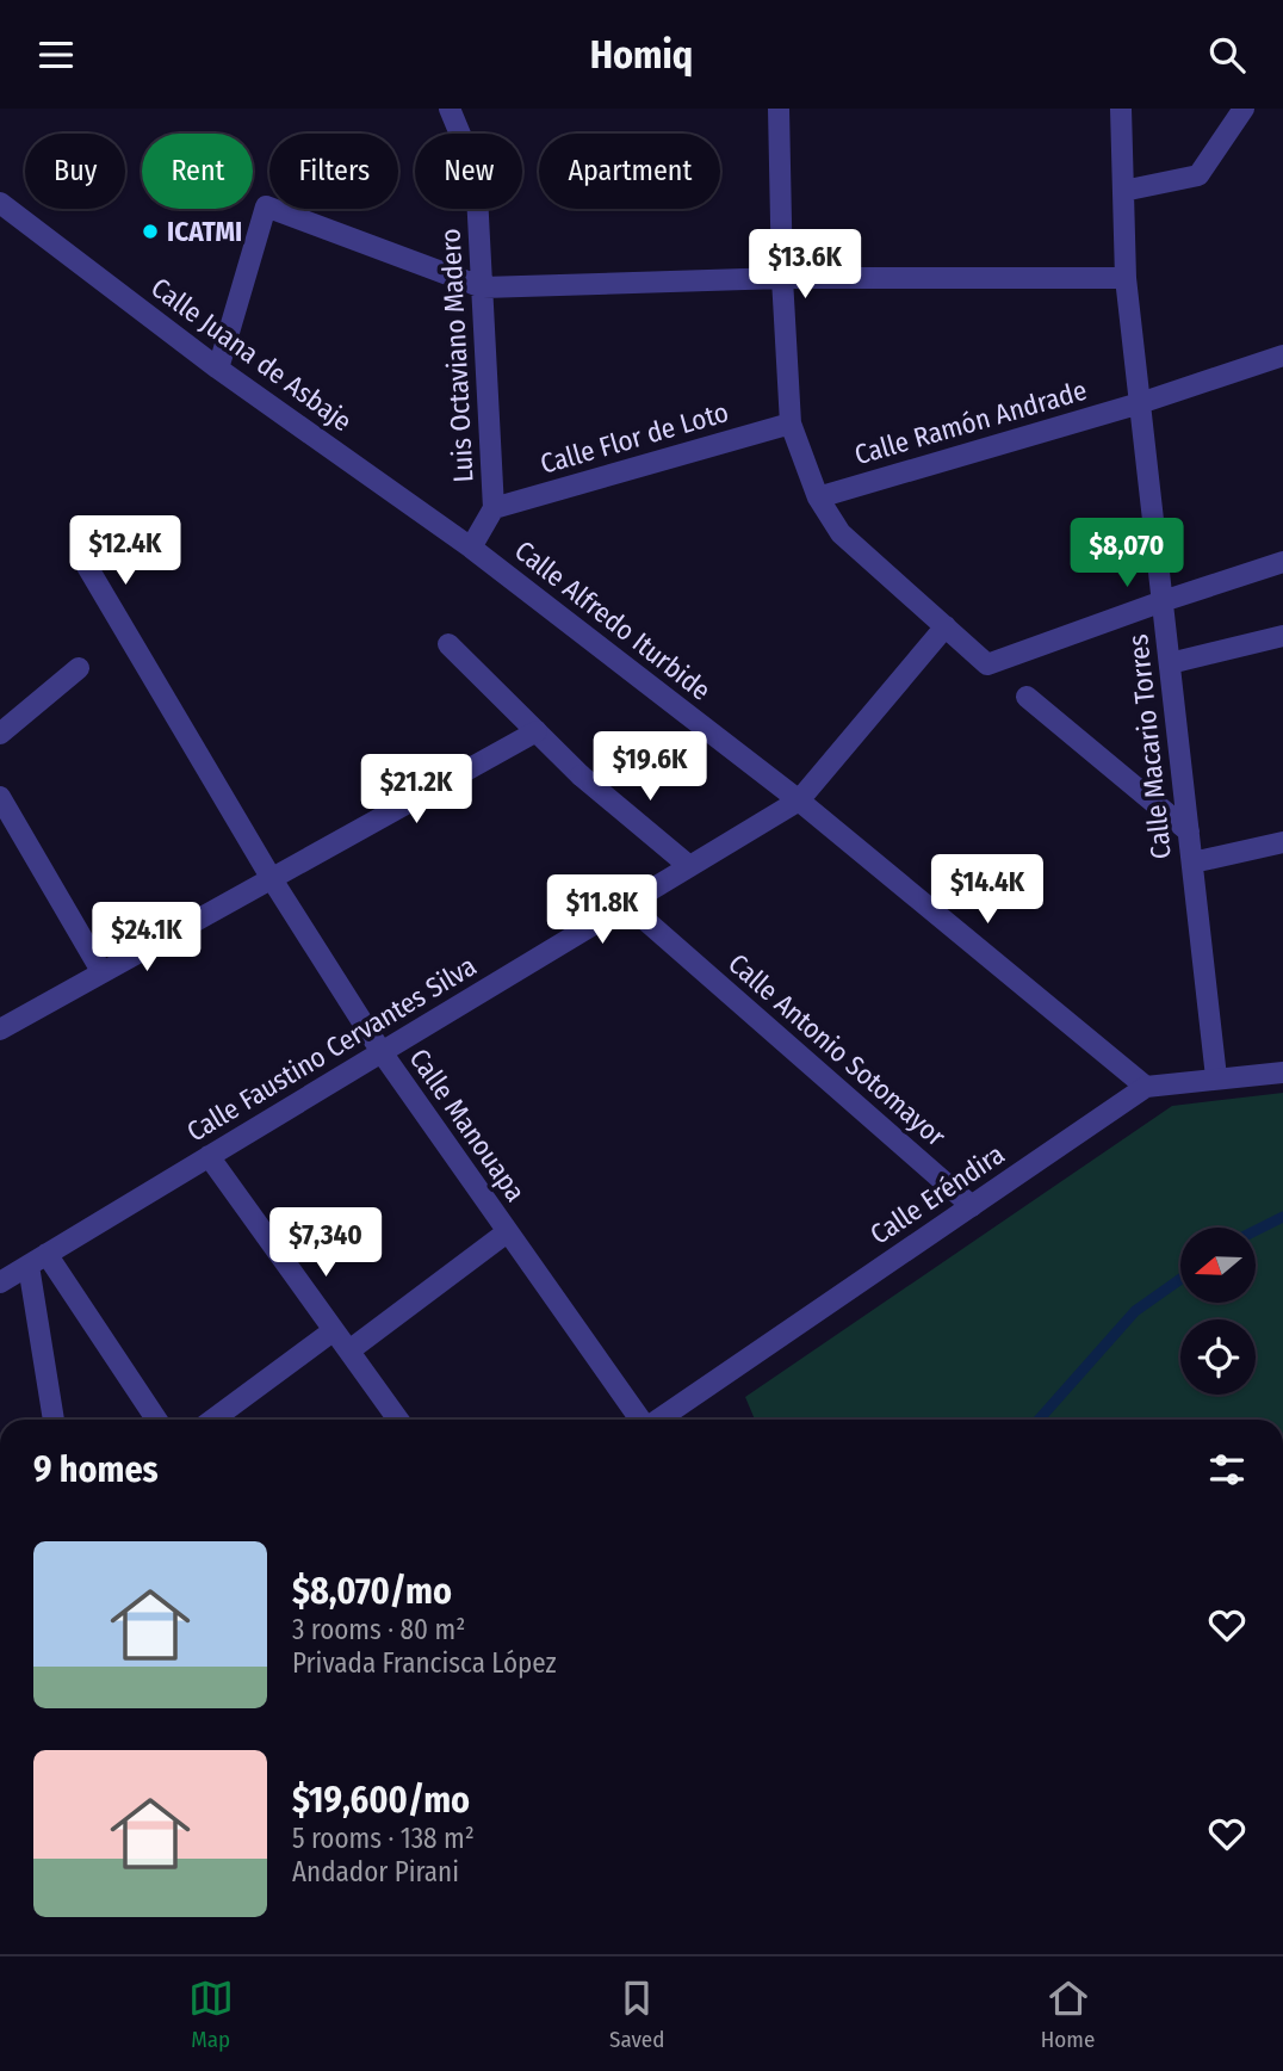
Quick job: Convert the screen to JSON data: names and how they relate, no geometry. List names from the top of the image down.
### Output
{
  "streets": {
    "street": [
      "Calle Juana de Asbaje",
      "Luis Octaviano Madero",
      "Calle Ramón Andrade",
      "Calle Flor de Loto",
      "Calle Alfredo Iturbide",
      "Calle Macario Torres",
      "Calle Faustino Cervantes Silva",
      "Calle Antonio Sotomayor",
      "Calle Manouapa",
      "Calle Eréndira"
    ]
  },
  "crossings": [
    ["Calle Juana de Asbaje", "Luis Octaviano Madero"],
    ["Calle Juana de Asbaje", "Calle Alfredo Iturbide"],
    ["Luis Octaviano Madero", "Calle Flor de Loto"],
    ["Luis Octaviano Madero", "Calle Alfredo Iturbide"],
    ["Calle Ramón Andrade", "Calle Macario Torres"],
    ["Calle Alfredo Iturbide", "Calle Faustino Cervantes Silva"],
    ["Calle Alfredo Iturbide", "Calle Eréndira"],
    ["Calle Macario Torres", "Calle Eréndira"],
    ["Calle Faustino Cervantes Silva", "Calle Antonio Sotomayor"],
    ["Calle Faustino Cervantes Silva", "Calle Manouapa"],
    ["Calle Antonio Sotomayor", "Calle Eréndira"]
  ],
  "places": ["ICATMI"],
  "north": "left",
  "page": {
    "header": "Homiq",
    "chip": [
      "Buy",
      "Rent",
      "Filters",
      "New",
      "Apartment"
    ],
    "price": [
      "$13.6K",
      "$12.4K",
      "$8,070",
      "$19.6K",
      "$21.2K",
      "$14.4K",
      "$11.8K",
      "$24.1K",
      "$7,340"
    ],
    "heading": "9 homes",
    "list": [
      {
        "name": "$8,070/mo",
        "note": "3 rooms · 80 m² · Privada Francisca López"
      },
      {
        "name": "$19,600/mo",
        "note": "5 rooms · 138 m² · Andador Pirani"
      }
    ],
    "tabs": ["Map", "Saved", "Home"]
  }
}
